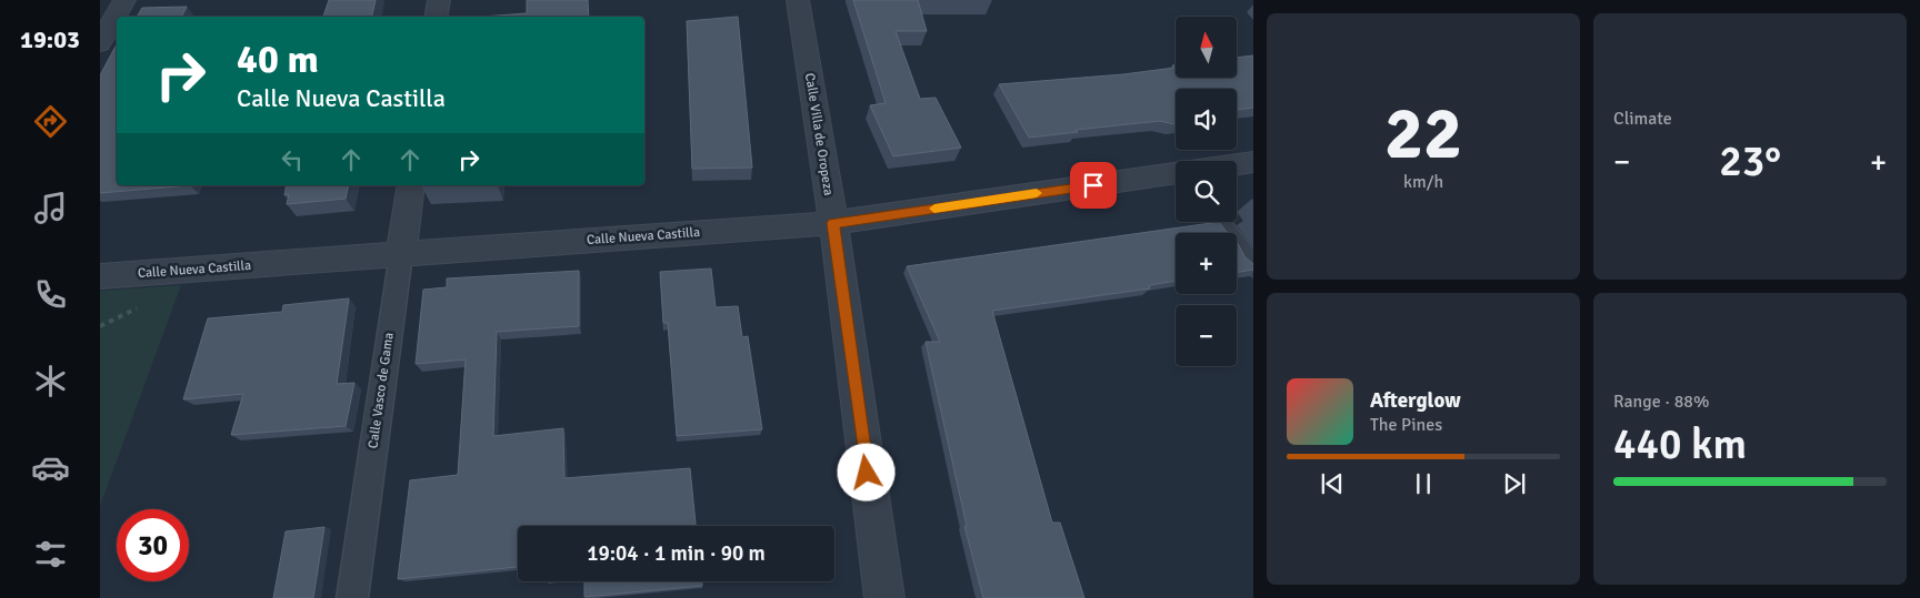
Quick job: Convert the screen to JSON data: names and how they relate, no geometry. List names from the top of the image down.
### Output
{
  "streets": {
    "street": ["Calle Villa de Oropeza", "Calle Nueva Castilla", "Calle Vasco de Gama"]
  },
  "crossings": [
    ["Calle Villa de Oropeza", "Calle Nueva Castilla"],
    ["Calle Nueva Castilla", "Calle Vasco de Gama"]
  ],
  "north": "top",
  "page": {
    "tabs": "19:03",
    "tile": [
      ["22", "km/h"],
      "Climate",
      ["Range · 88%", "440 km"]
    ],
    "map_buttons": ["+", "−"],
    "turn": ["40 m", "Calle Nueva Castilla"],
    "heat": ["−", "23°", "+"],
    "song": ["Afterglow", "The Pines"],
    "limit": "30",
    "trip": "19:04 · 1 min · 90 m"
  }
}
